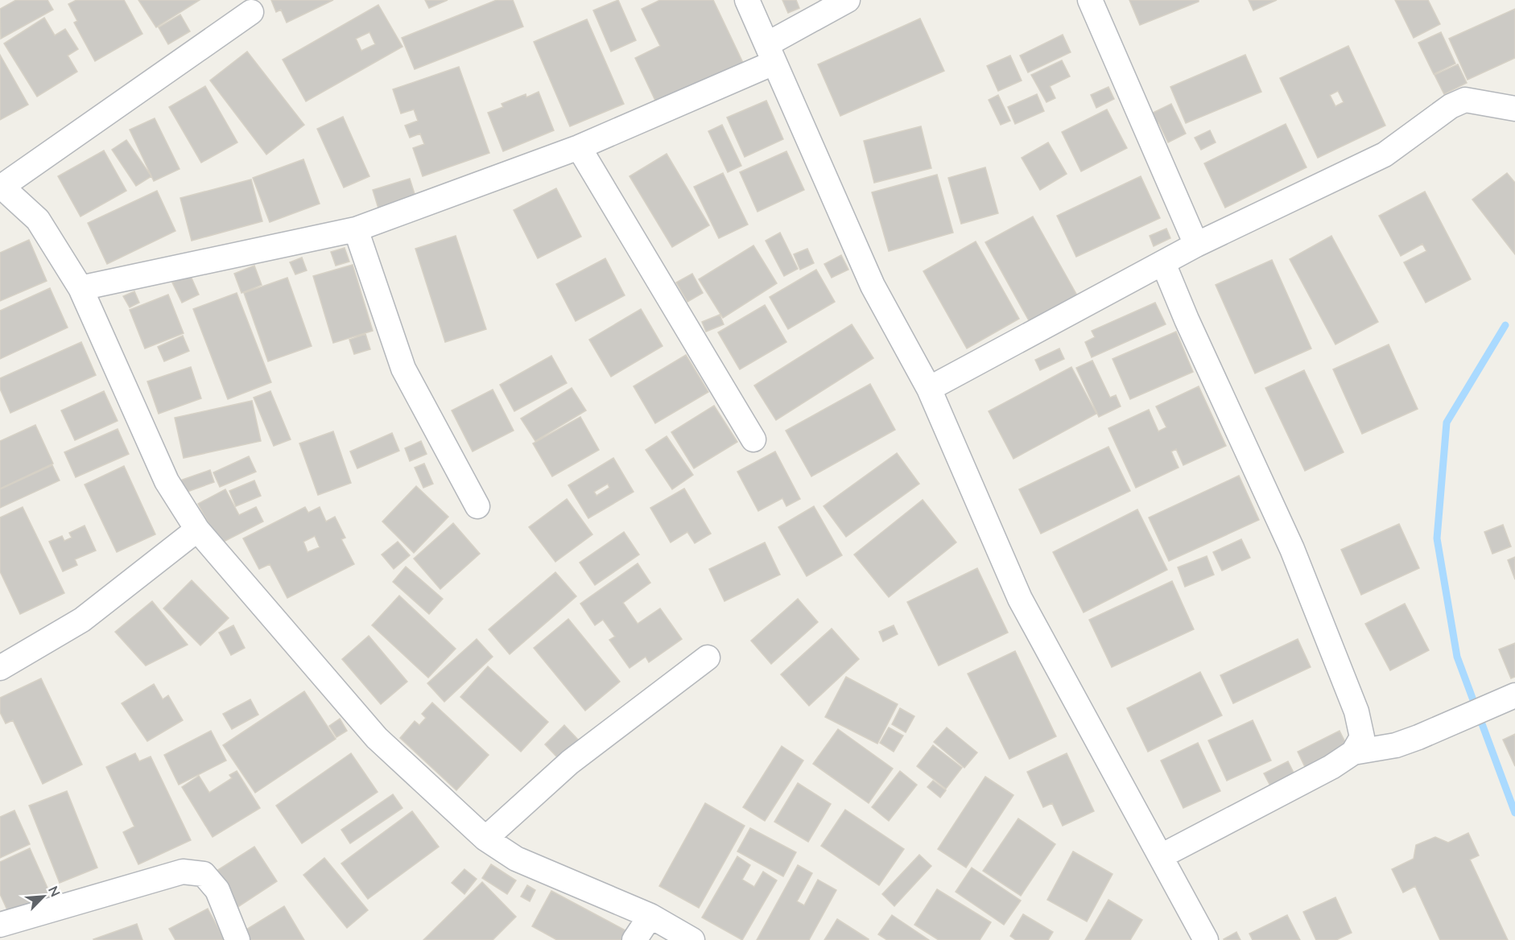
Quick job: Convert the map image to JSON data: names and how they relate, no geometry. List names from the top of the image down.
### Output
{
  "north": "top right"
}
